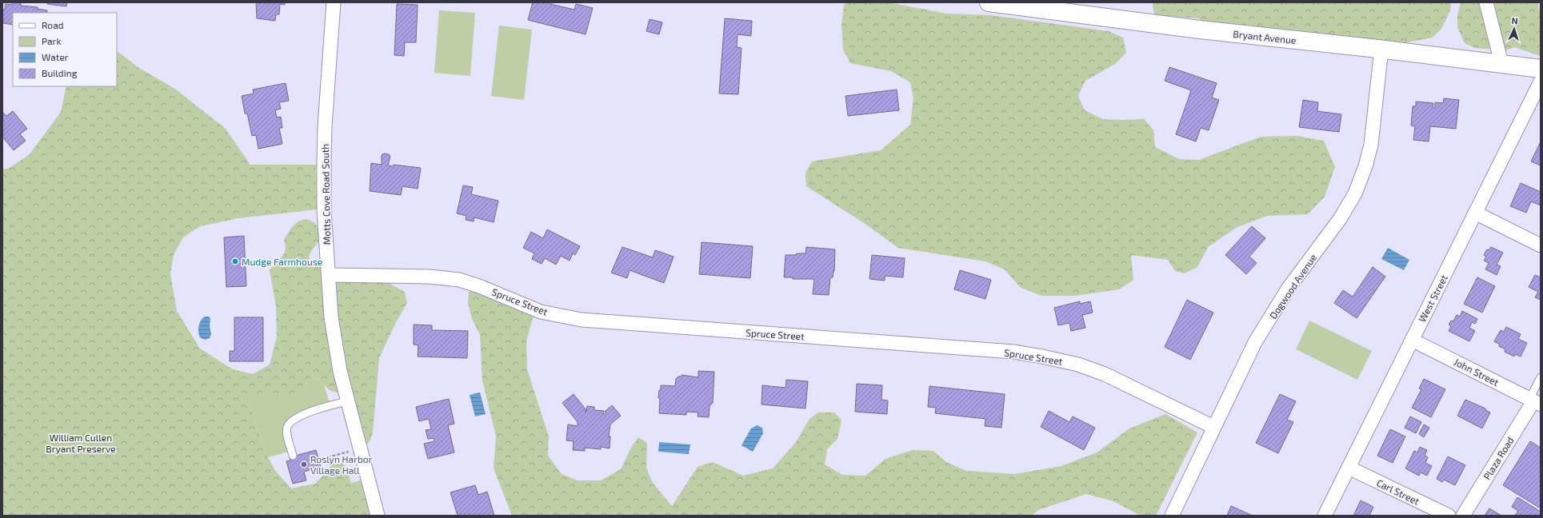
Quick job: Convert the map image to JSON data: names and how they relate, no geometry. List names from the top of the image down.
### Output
{
  "streets": {
    "main road": ["Bryant Avenue"],
    "street": [
      "Motts Cove Road South",
      "Dogwood Avenue",
      "West Street",
      "Spruce Street",
      "John Street",
      "Plaza Road",
      "Carl Street"
    ]
  },
  "crossings": [
    ["Bryant Avenue", "Dogwood Avenue"],
    ["Motts Cove Road South", "Spruce Street"],
    ["Dogwood Avenue", "Spruce Street"],
    ["West Street", "John Street"],
    ["West Street", "Carl Street"],
    ["John Street", "Plaza Road"]
  ],
  "parks": ["William Cullen Bryant Preserve"],
  "places": ["Mudge Farmhouse", "Roslyn Harbor Village Hall"],
  "legend": [
    "Road",
    "Park",
    "Water",
    "Building"
  ],
  "north": "top"
}
